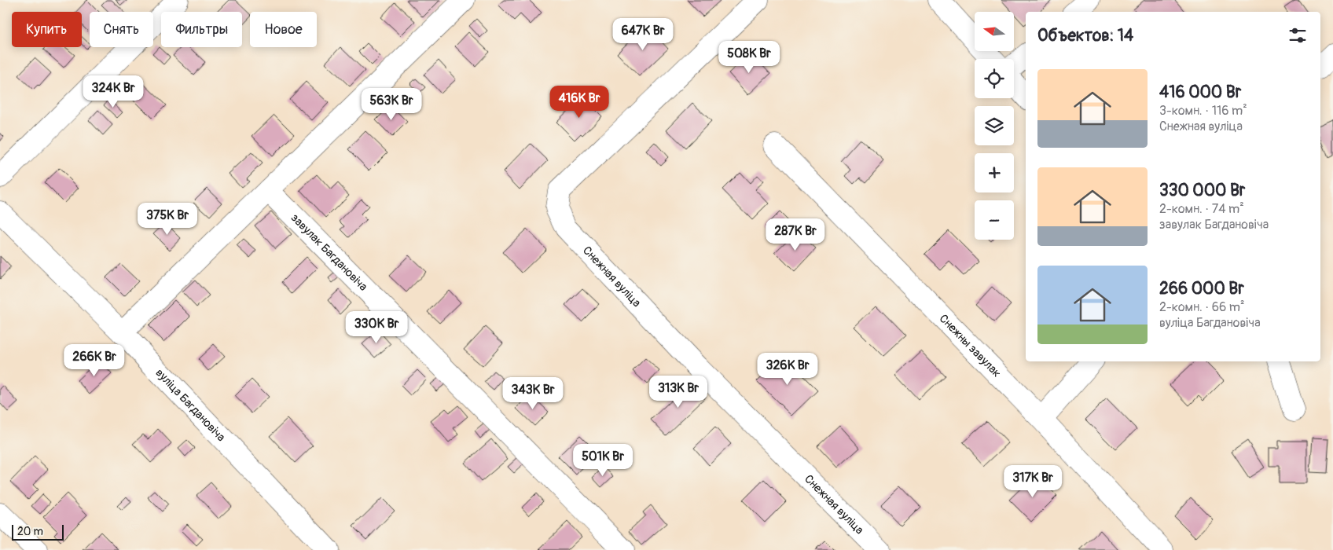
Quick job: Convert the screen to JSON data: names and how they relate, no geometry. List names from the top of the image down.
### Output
{
  "streets": {
    "street": [
      "завулак Багдановіча",
      "Снежная вуліца",
      "Снежны завулак",
      "вуліца Багдановіча"
    ]
  },
  "scale_bar": "20 m",
  "north": "left",
  "page": {
    "map_buttons": ["+", "−"],
    "chip": [
      "Купить",
      "Снять",
      "Фильтры",
      "Новое"
    ],
    "heading": "Объектов: 14",
    "price": [
      "647K Br",
      "508K Br",
      "324K Br",
      "416K Br",
      "563K Br",
      "375K Br",
      "287K Br",
      "330K Br",
      "266K Br",
      "326K Br",
      "313K Br",
      "343K Br",
      "501K Br",
      "317K Br"
    ],
    "list": [
      {
        "name": "416 000 Br",
        "note": "3-комн. · 116 m² · Снежная вуліца"
      },
      {
        "name": "330 000 Br",
        "note": "2-комн. · 74 m² · завулак Багдановіча"
      },
      {
        "name": "266 000 Br",
        "note": "2-комн. · 66 m² · вуліца Багдановіча"
      }
    ],
    "scale": "20 m"
  }
}
